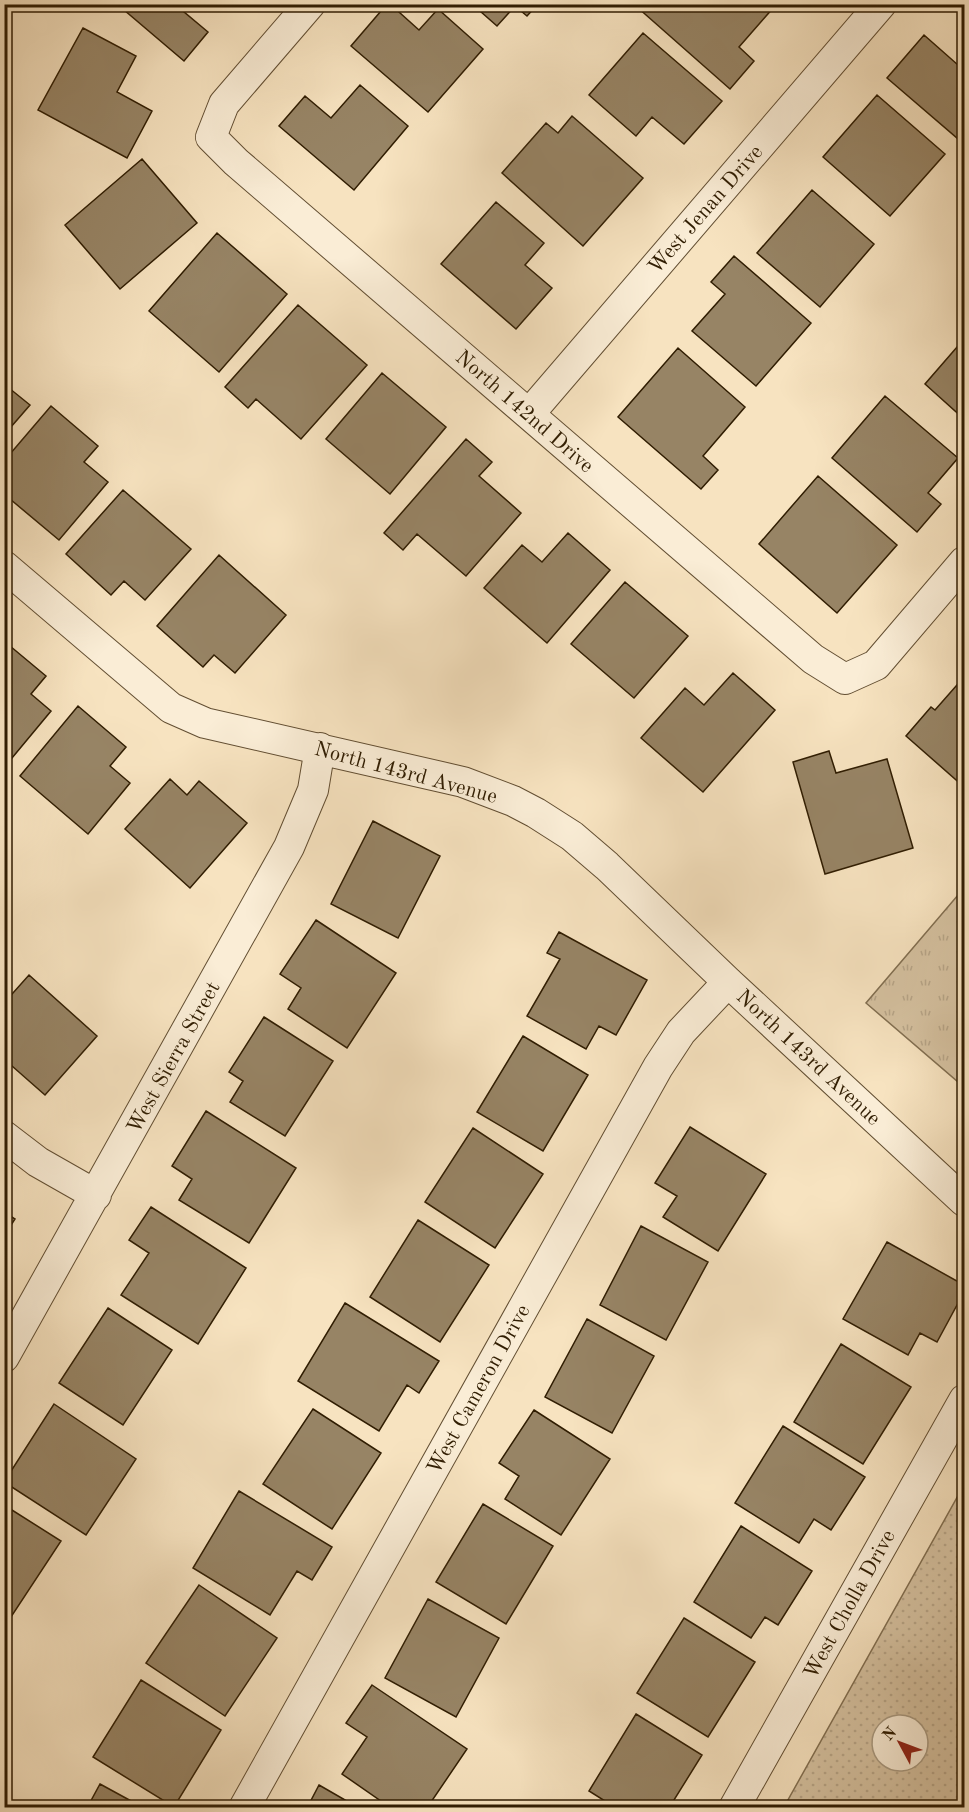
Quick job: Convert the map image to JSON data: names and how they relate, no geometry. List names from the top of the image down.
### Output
{
  "streets": {
    "street": [
      "West Jenan Drive",
      "North 142nd Drive",
      "North 143rd Avenue",
      "West Sierra Street",
      "West Cameron Drive",
      "West Cholla Drive"
    ]
  },
  "crossings": [
    ["West Jenan Drive", "North 142nd Drive"],
    ["North 143rd Avenue", "West Sierra Street"],
    ["North 143rd Avenue", "West Cameron Drive"]
  ],
  "north": "top left"
}
